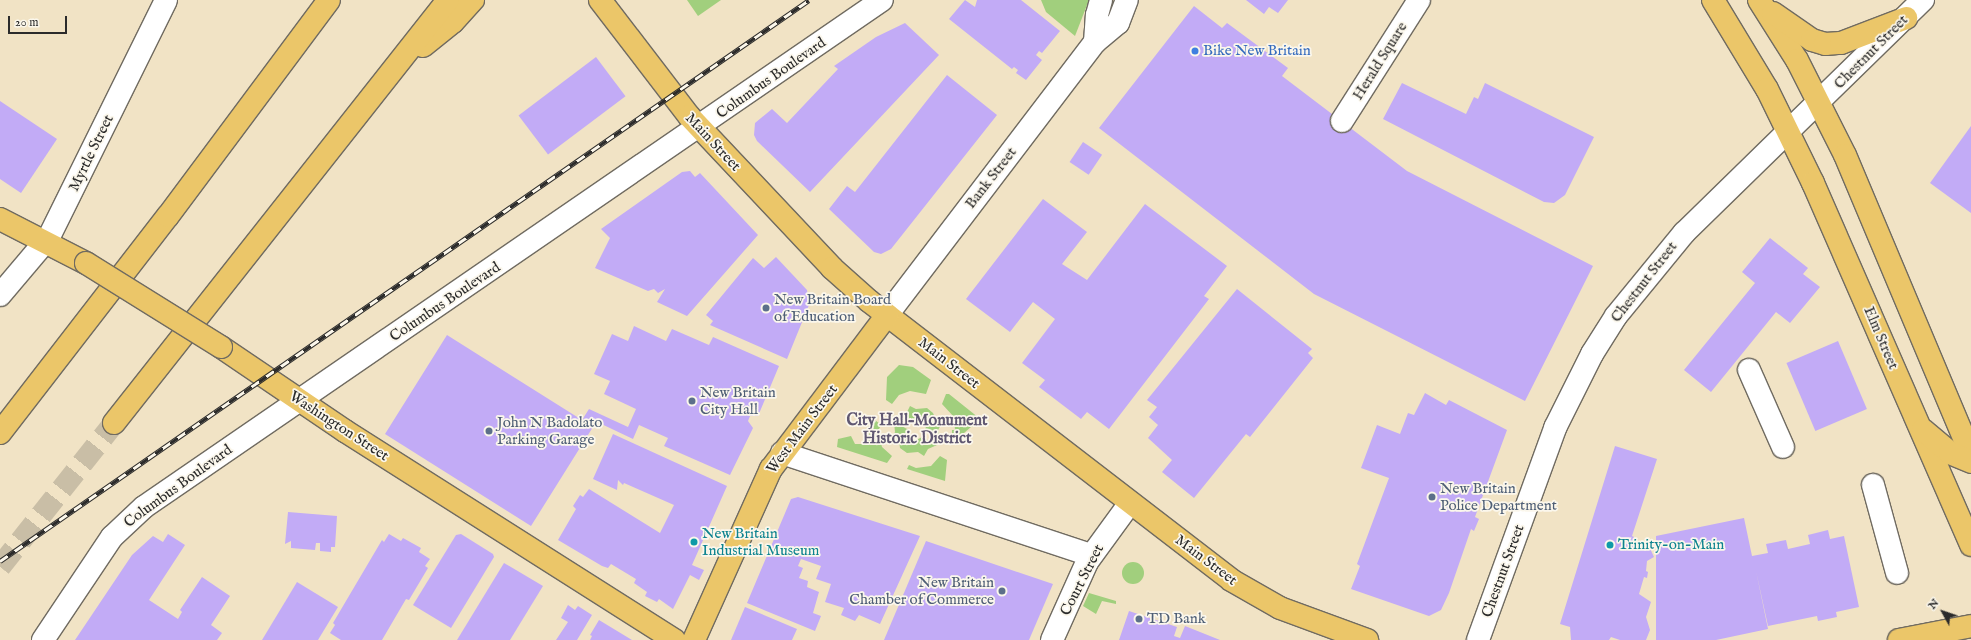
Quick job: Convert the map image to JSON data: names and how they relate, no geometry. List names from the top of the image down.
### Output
{
  "streets": {
    "main road": [
      "Main Street",
      "Elm Street",
      "Washington Street",
      "West Main Street"
    ],
    "street": [
      "Chestnut Street",
      "Herald Square",
      "Columbus Boulevard",
      "Myrtle Street",
      "Bank Street",
      "Court Street"
    ]
  },
  "crossings": [
    ["Chestnut Street", "Elm Street"],
    ["Columbus Boulevard", "Main Street"],
    ["Columbus Boulevard", "Washington Street"],
    ["Main Street", "Bank Street"],
    ["Main Street", "West Main Street"],
    ["Main Street", "Court Street"],
    ["Myrtle Street", "Washington Street"],
    ["Bank Street", "West Main Street"]
  ],
  "districts": ["City Hall–Monument Historic District"],
  "places": [
    "Bike New Britain",
    "New Britain Board of Education",
    "New Britain City Hall",
    "John N Badolato Parking Garage",
    "New Britain Police Department",
    "New Britain Industrial Museum",
    "Trinity-on-Main",
    "New Britain Chamber of Commerce",
    "TD Bank"
  ],
  "scale_bar": "20 m",
  "north": "top left"
}
